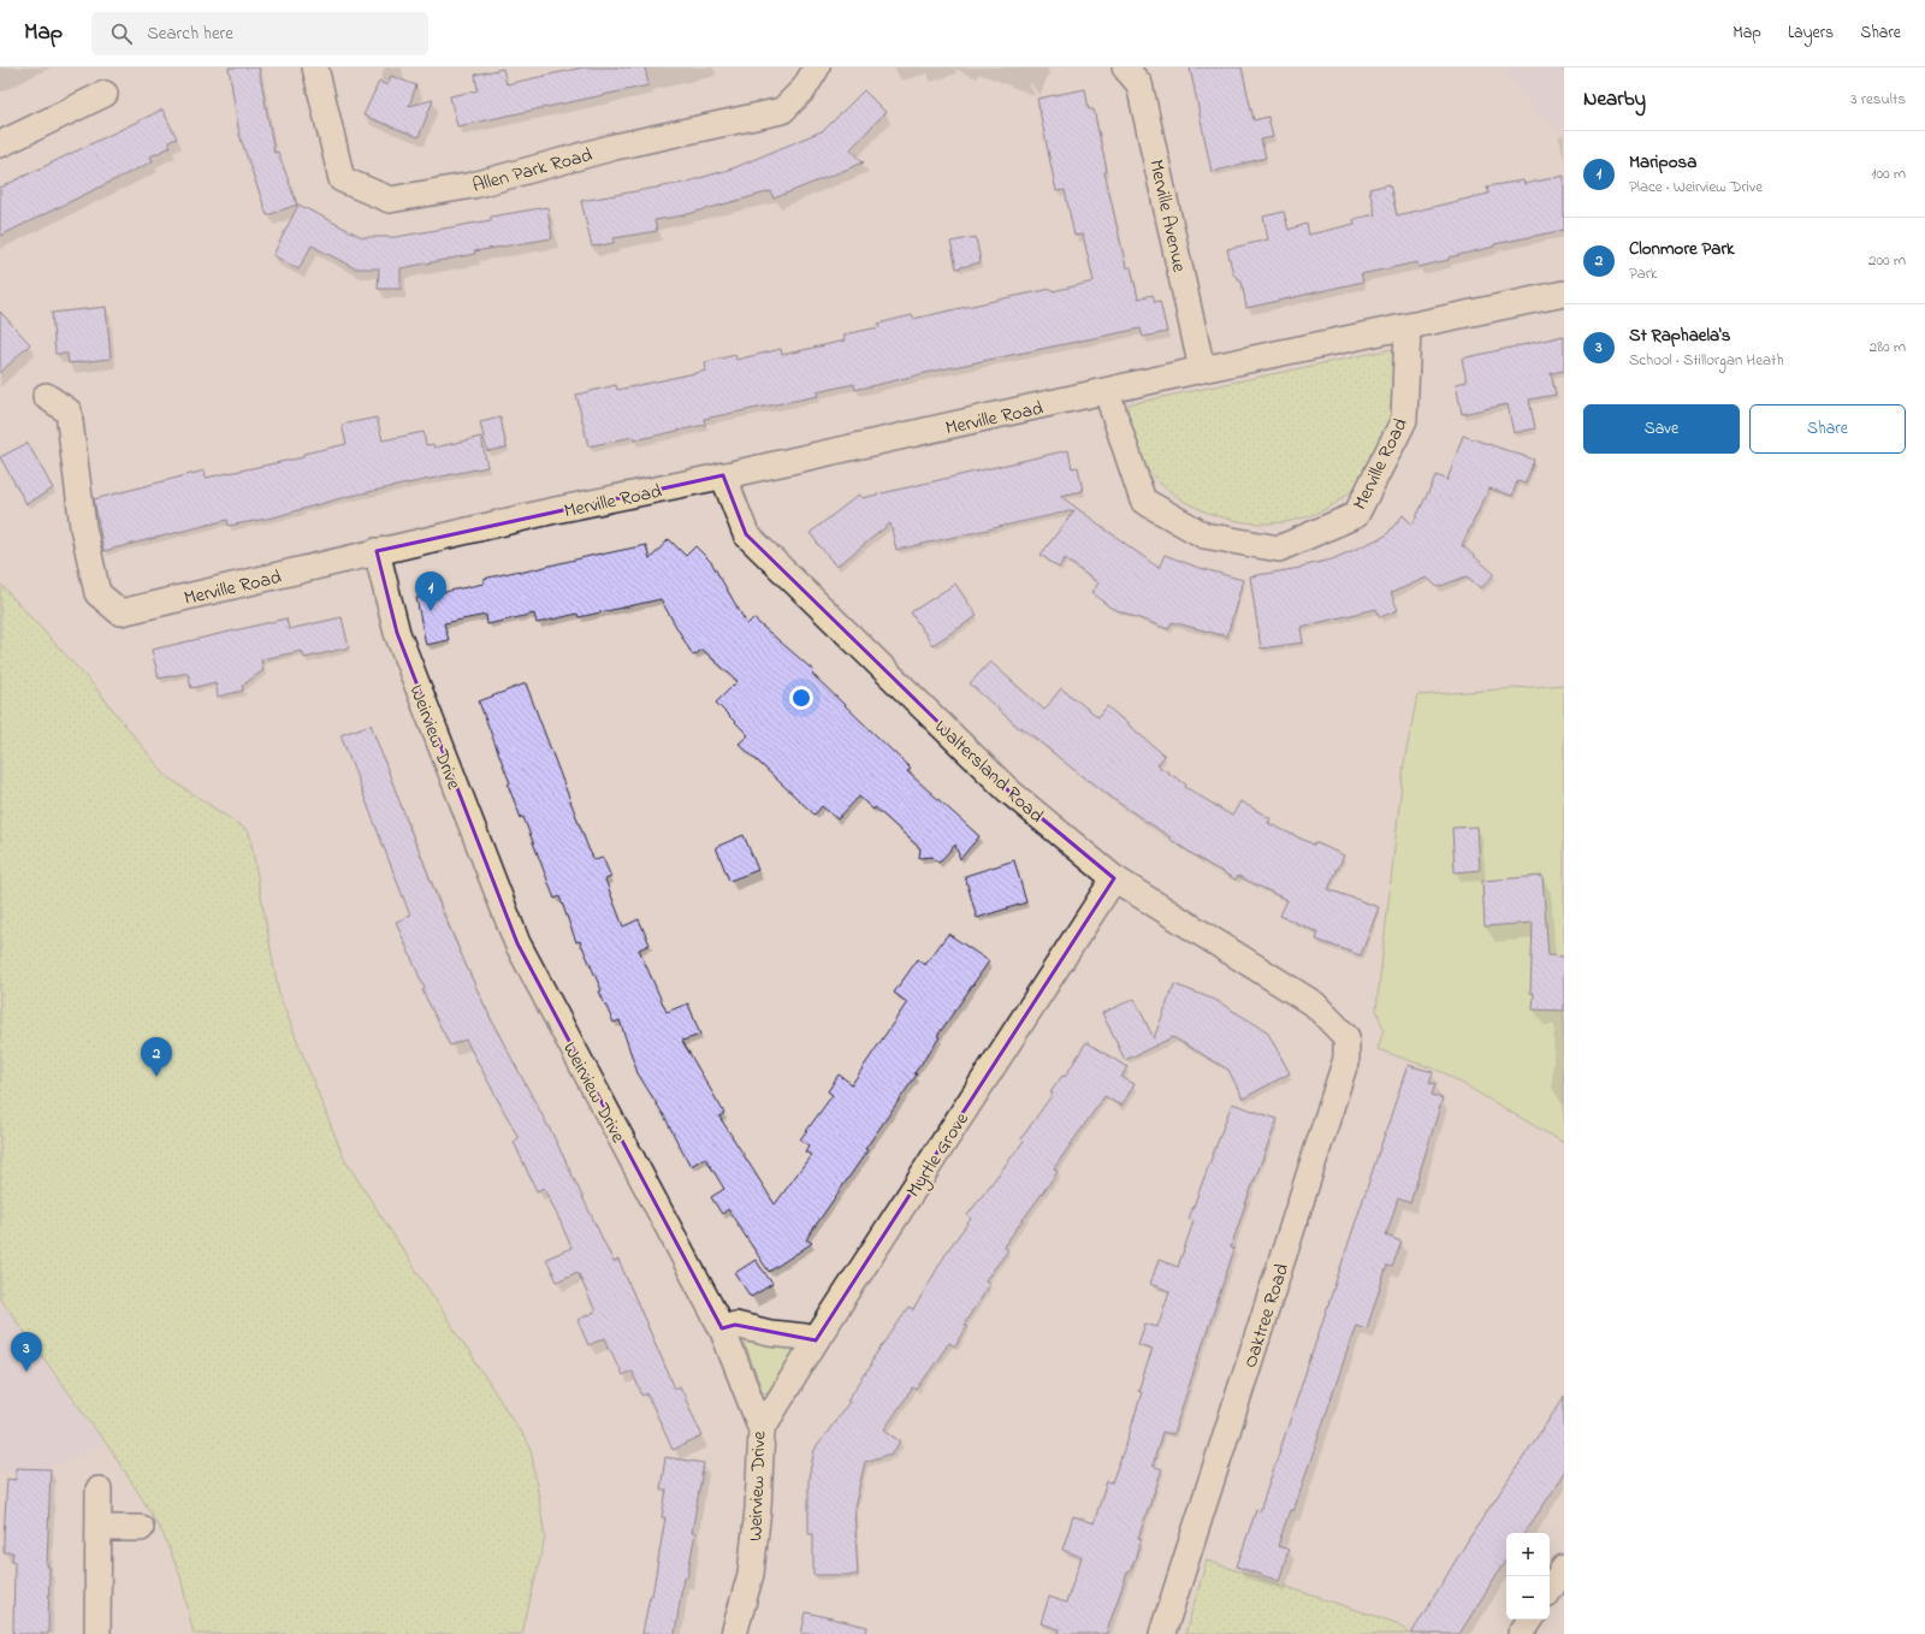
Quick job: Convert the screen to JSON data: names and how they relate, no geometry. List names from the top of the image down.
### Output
{
  "streets": {
    "street": [
      "Allen Park Road",
      "Merville Avenue",
      "Merville Road",
      "Weirview Drive",
      "Waltersland Road",
      "Myrtle Grove",
      "Oaktree Road"
    ]
  },
  "crossings": [
    ["Merville Avenue", "Merville Road"],
    ["Merville Road", "Weirview Drive"],
    ["Merville Road", "Waltersland Road"],
    ["Weirview Drive", "Myrtle Grove"],
    ["Waltersland Road", "Myrtle Grove"],
    ["Waltersland Road", "Oaktree Road"]
  ],
  "page": {
    "header": "Map",
    "search": "Search here",
    "nav": ["Map", "Layers", "Share"],
    "heading": ["Nearby", "3 results"],
    "list": [
      {
        "mark": "1",
        "name": "Mariposa",
        "note": "Place · Weirview Drive",
        "value": "100 m"
      },
      {
        "mark": "2",
        "name": "Clonmore Park",
        "note": "Park",
        "value": "200 m"
      },
      {
        "mark": "3",
        "name": "St Raphaela's",
        "note": "School · Stillorgan Heath",
        "value": "280 m"
      }
    ],
    "buttons": ["Save", "Share"],
    "pins": ["1", "2", "3"],
    "map_buttons": ["+", "−"]
  }
}
